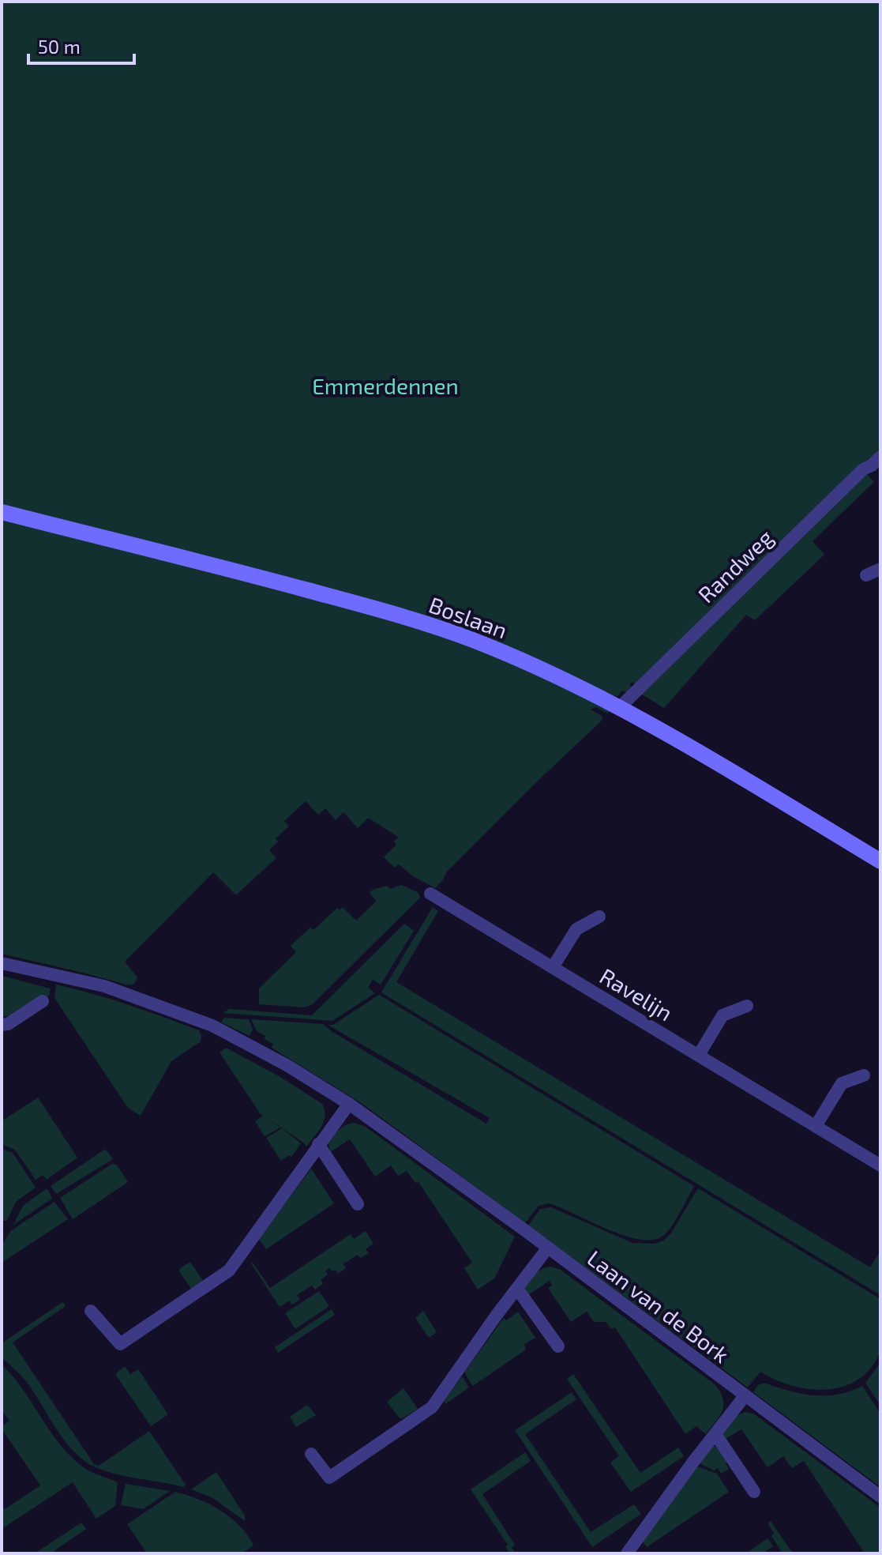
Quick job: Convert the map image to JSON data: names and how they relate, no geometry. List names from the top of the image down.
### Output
{
  "streets": {
    "main road": ["Boslaan"],
    "street": ["Randweg", "Ravelijn", "Laan van de Bork"]
  },
  "crossings": [
    ["Randweg", "Boslaan"]
  ],
  "parks": ["Emmerdennen"],
  "scale_bar": "50 m"
}
